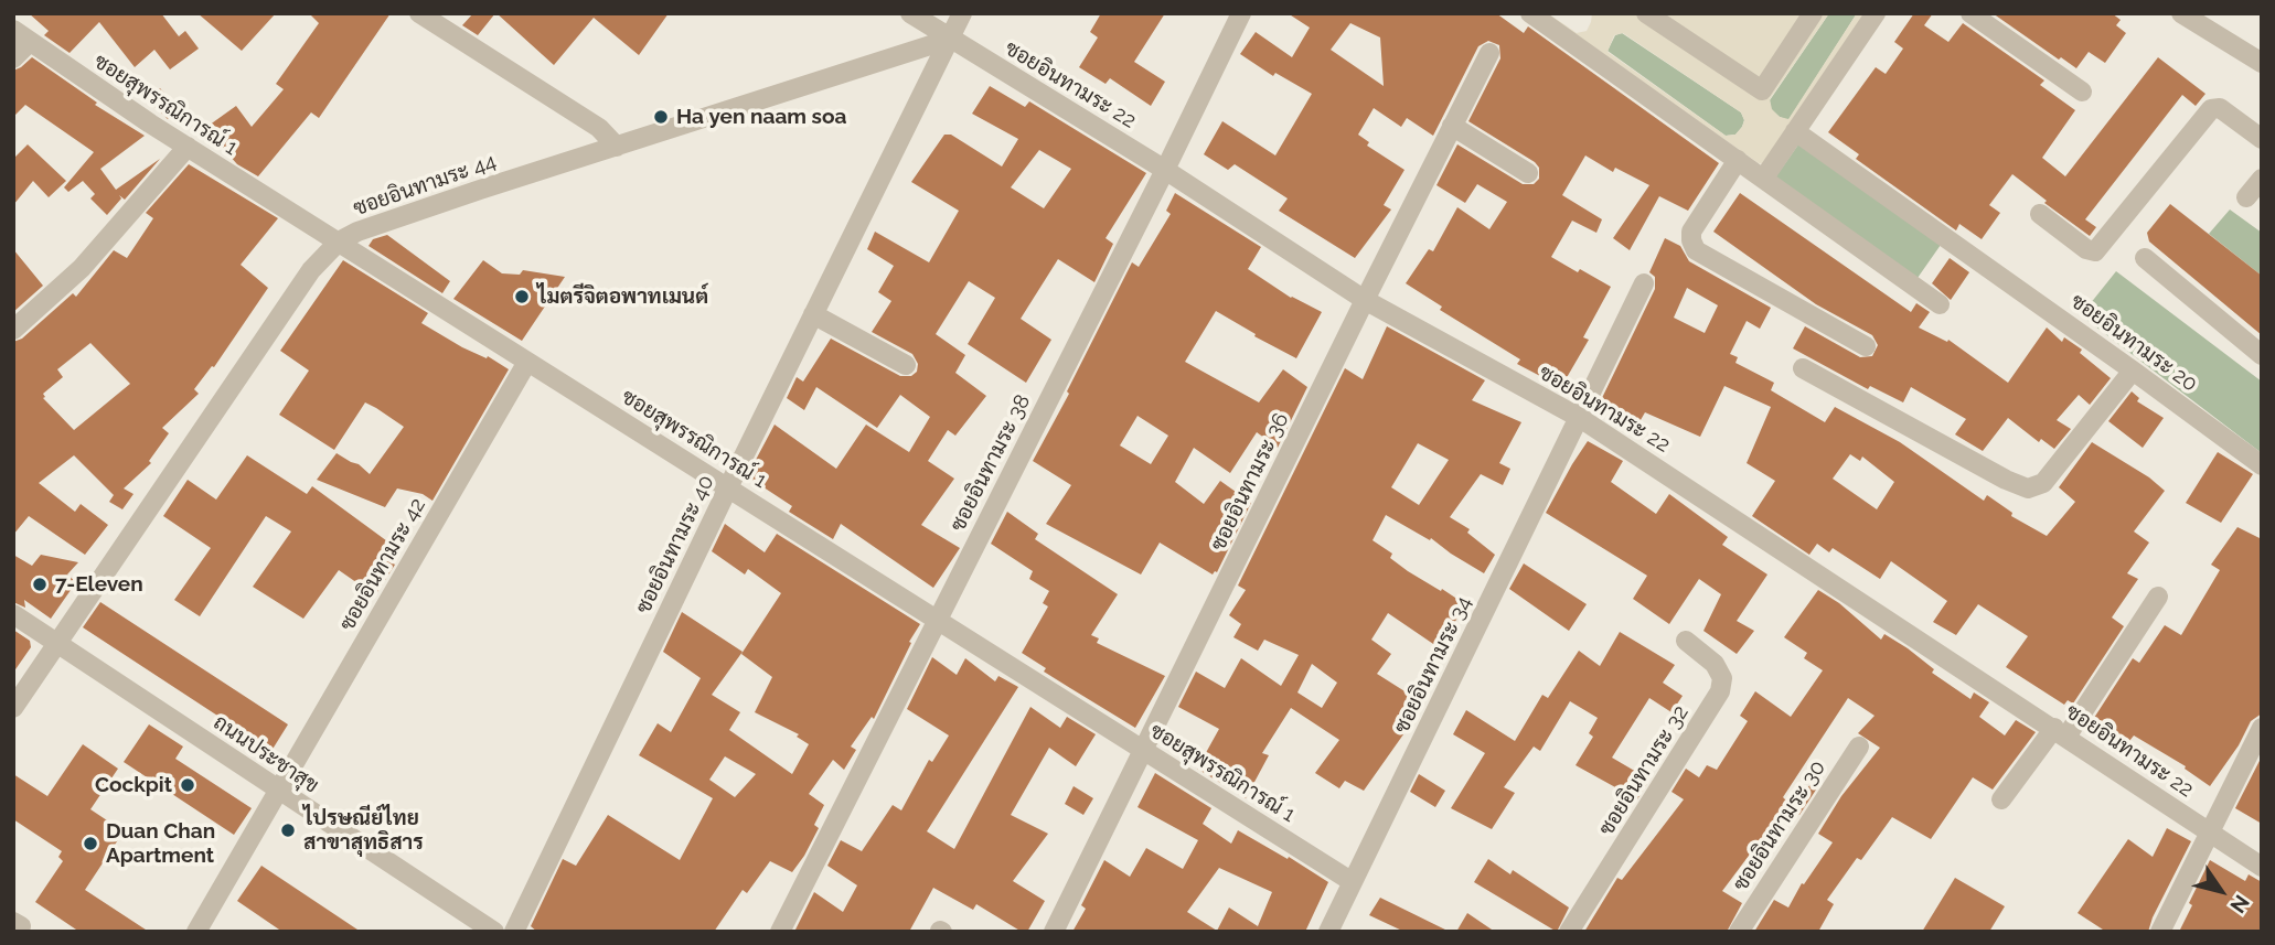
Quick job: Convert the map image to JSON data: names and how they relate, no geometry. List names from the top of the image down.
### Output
{
  "streets": {
    "street": [
      "ซอยอินทามระ 22",
      "ซอยสุพรรณิการณ์ 1",
      "ซอยอินทามระ 44",
      "ซอยอินทามระ 20",
      "ซอยอินทามระ 38",
      "ซอยอินทามระ 36",
      "ซอยอินทามระ 40",
      "ซอยอินทามระ 42",
      "ซอยอินทามระ 34",
      "ถนนประชาสุข",
      "ซอยอินทามระ 32",
      "ซอยอินทามระ 30"
    ]
  },
  "crossings": [
    ["ซอยอินทามระ 22", "ซอยอินทามระ 44"],
    ["ซอยอินทามระ 22", "ซอยอินทามระ 38"],
    ["ซอยอินทามระ 22", "ซอยอินทามระ 36"],
    ["ซอยอินทามระ 22", "ซอยอินทามระ 40"],
    ["ซอยอินทามระ 22", "ซอยอินทามระ 34"],
    ["ซอยสุพรรณิการณ์ 1", "ซอยอินทามระ 44"],
    ["ซอยสุพรรณิการณ์ 1", "ซอยอินทามระ 38"],
    ["ซอยสุพรรณิการณ์ 1", "ซอยอินทามระ 36"],
    ["ซอยสุพรรณิการณ์ 1", "ซอยอินทามระ 40"],
    ["ซอยสุพรรณิการณ์ 1", "ซอยอินทามระ 42"],
    ["ซอยสุพรรณิการณ์ 1", "ซอยอินทามระ 34"],
    ["ซอยอินทามระ 44", "ซอยอินทามระ 40"],
    ["ซอยอินทามระ 44", "ถนนประชาสุข"],
    ["ซอยอินทามระ 42", "ถนนประชาสุข"]
  ],
  "places": [
    "Ha yen naam soa",
    "ไมตรีจิตอพาทเมนต์",
    "7-Eleven",
    "Cockpit",
    "ไปรษณีย์ไทย สาขาสุทธิสาร",
    "Duan Chan Apartment"
  ],
  "north": "bottom right"
}
